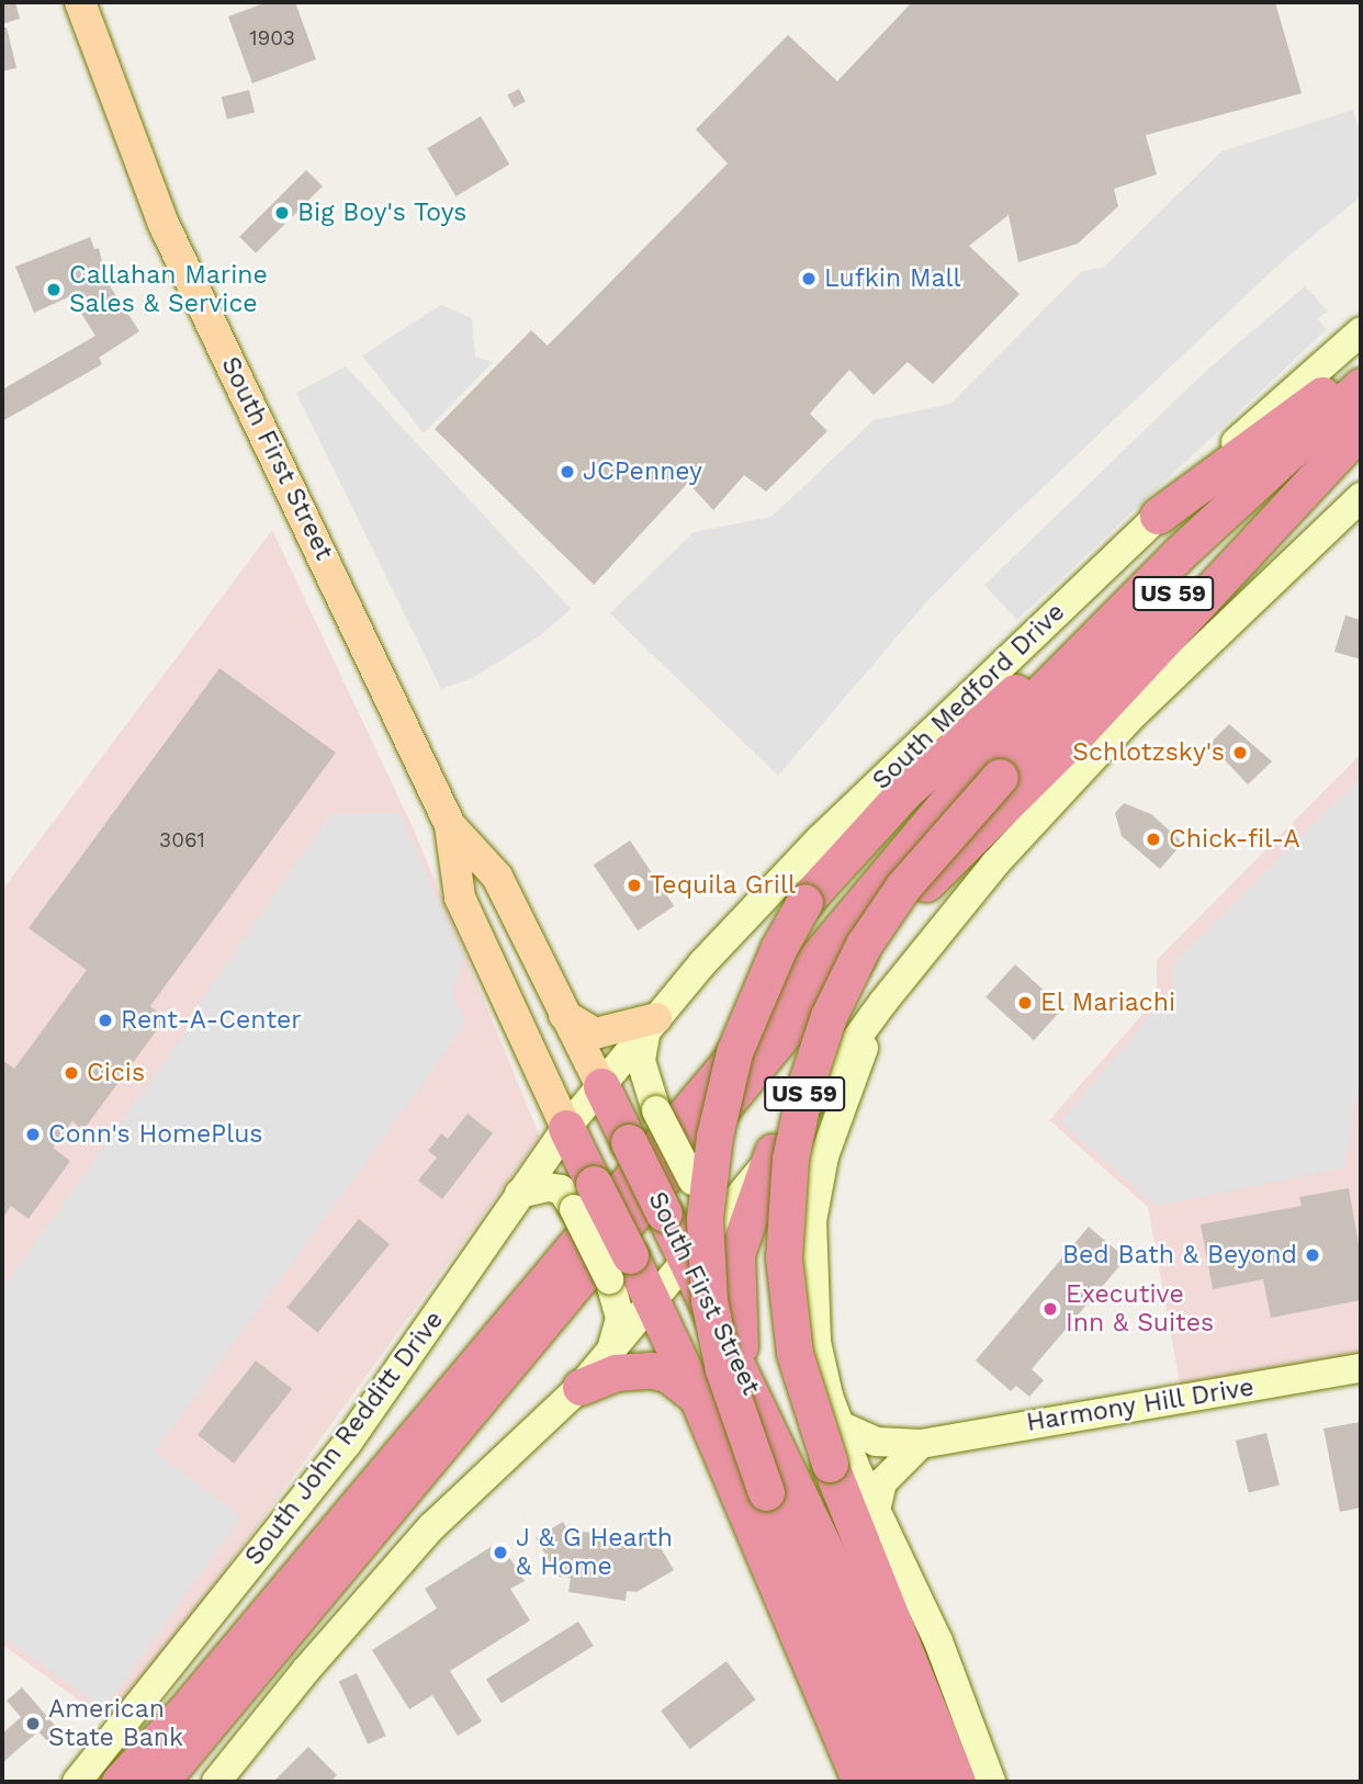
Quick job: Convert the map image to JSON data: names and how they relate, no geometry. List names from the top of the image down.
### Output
{
  "streets": {
    "highway": ["South First Street", "US 59"],
    "main road": ["South Medford Drive", "Harmony Hill Drive", "South John Redditt Drive"]
  },
  "crossings": [
    ["South First Street", "South Medford Drive"],
    ["South First Street", "South John Redditt Drive"],
    ["South Medford Drive", "South John Redditt Drive"]
  ],
  "places": [
    "Big Boy's Toys",
    "Lufkin Mall",
    "Callahan Marine Sales & Service",
    "JCPenney",
    "Schlotzsky's",
    "Chick-fil-A",
    "Tequila Grill",
    "El Mariachi",
    "Rent-A-Center",
    "Cicis",
    "Conn's HomePlus",
    "Bed Bath & Beyond",
    "Executive Inn & Suites",
    "J & G Hearth & Home",
    "American State Bank"
  ],
  "house_numbers": ["1903", "3061"]
}
